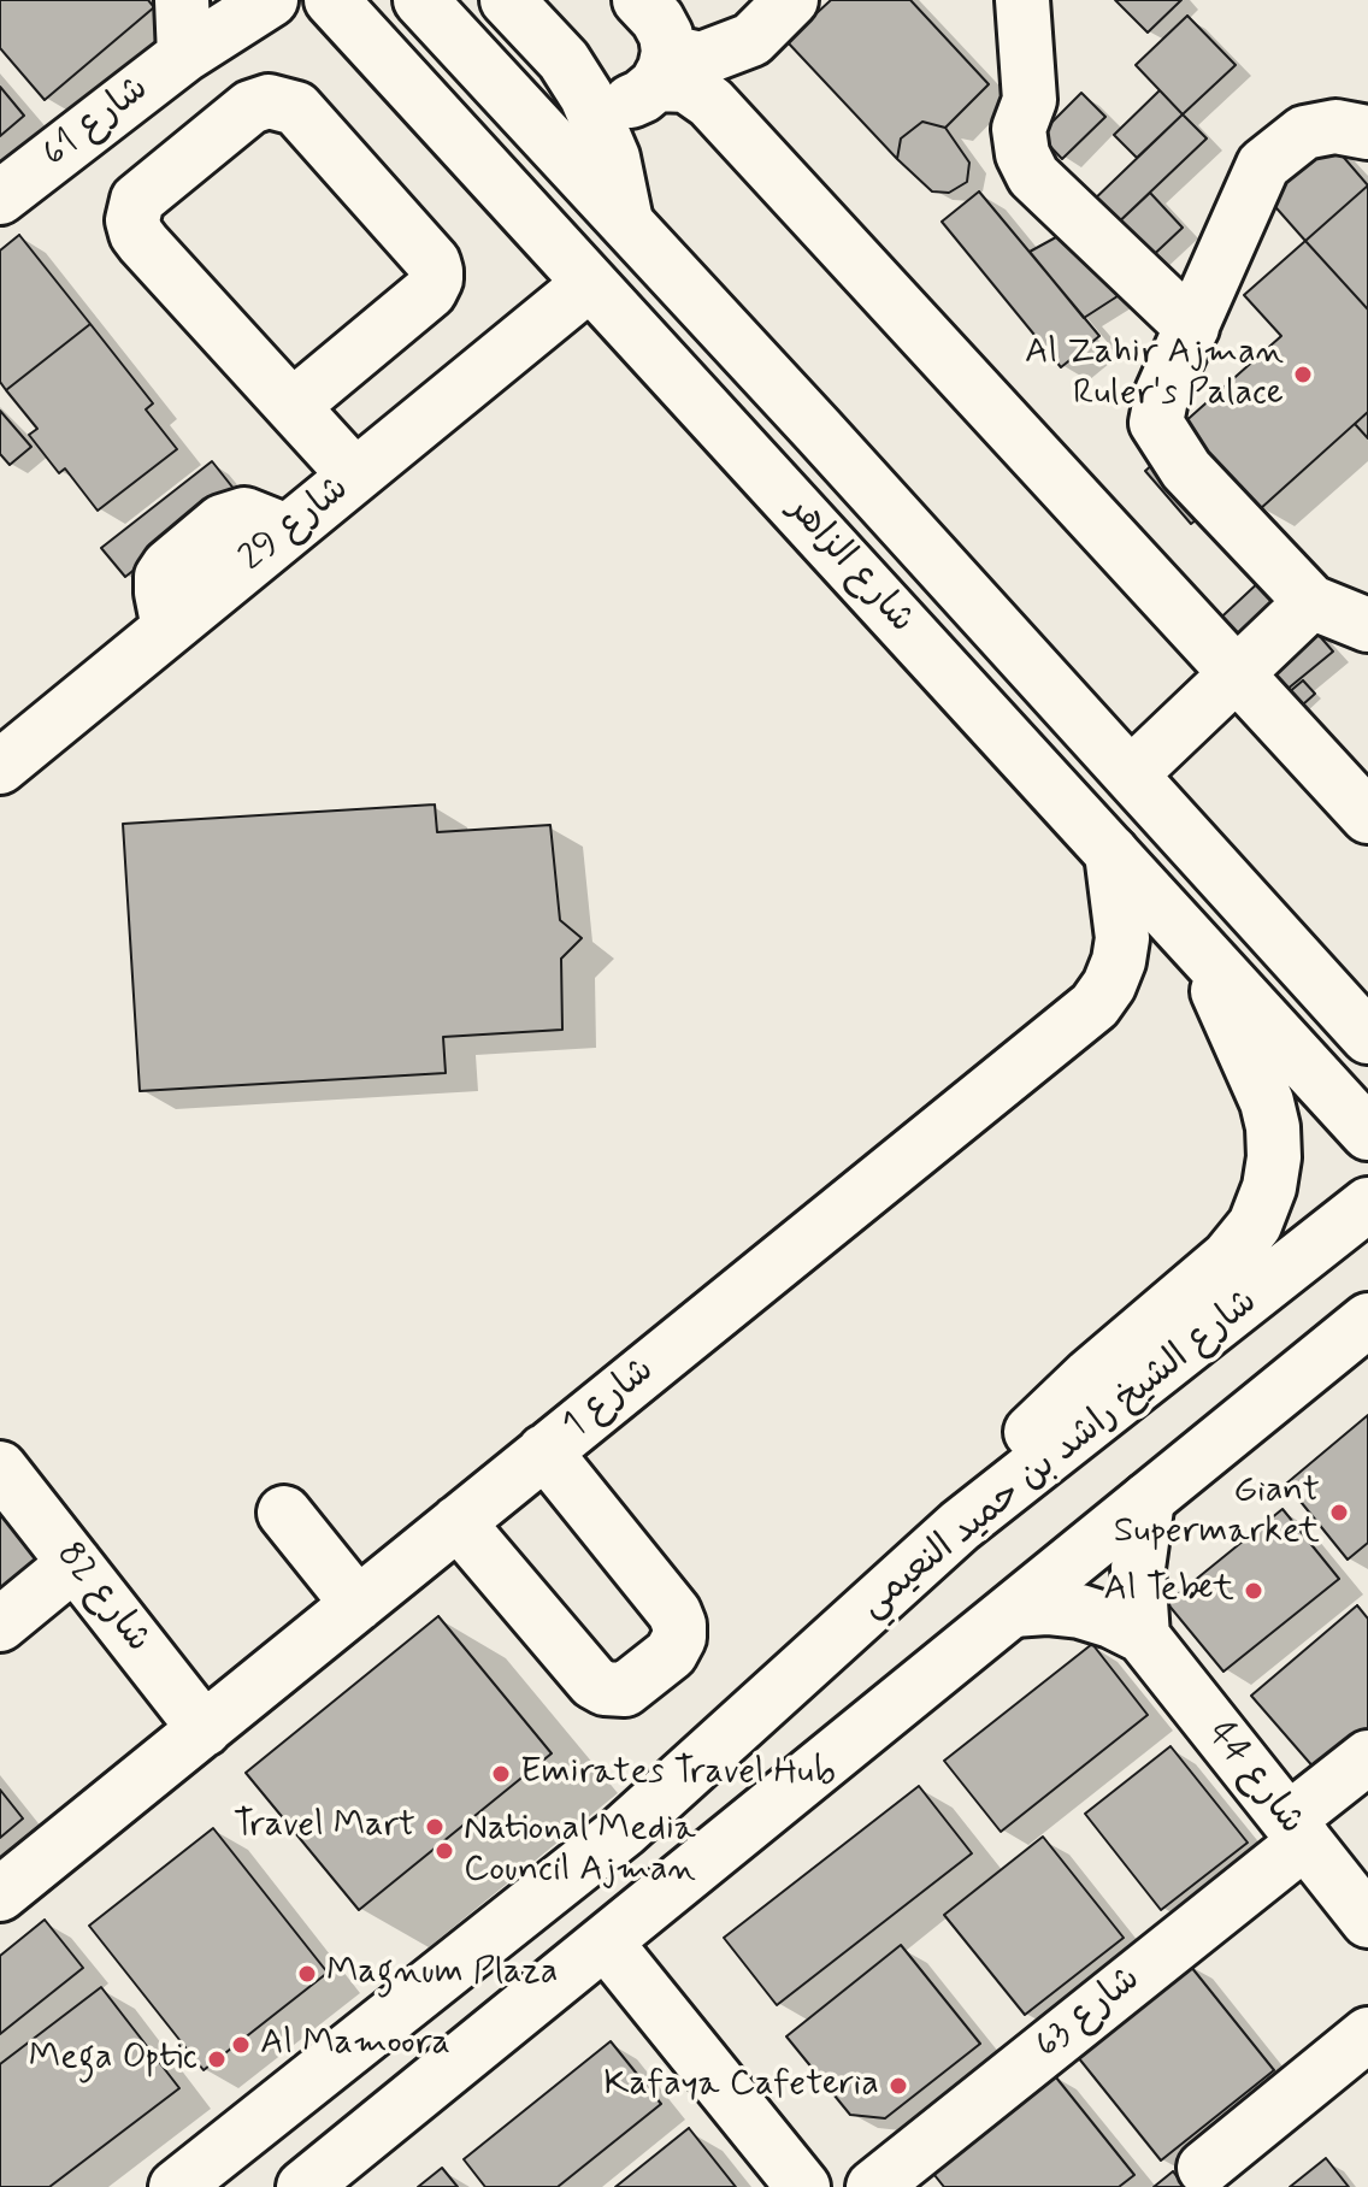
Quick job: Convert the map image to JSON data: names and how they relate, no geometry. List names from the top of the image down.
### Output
{
  "streets": {
    "main road": [
      "شارع 61",
      "شارع 29",
      "شارع الزاهر",
      "شارع 1",
      "شارع الشيخ راشد بن حميد النعيمي",
      "شارع 82",
      "شارع 44",
      "شارع 63"
    ]
  },
  "crossings": [
    ["شارع 29", "شارع الزاهر"],
    ["شارع الزاهر", "شارع 1"],
    ["شارع 1", "شارع 82"],
    ["شارع 44", "شارع 63"]
  ],
  "places": [
    "Al Zahir Ajman Ruler's Palace",
    "Giant Supermarket",
    "Al Tebet",
    "Emirates Travel Hub",
    "Travel Mart",
    "National Media Council Ajman",
    "Magnum Plaza",
    "Al Mamoora",
    "Mega Optic",
    "Kafaya Cafeteria"
  ]
}
